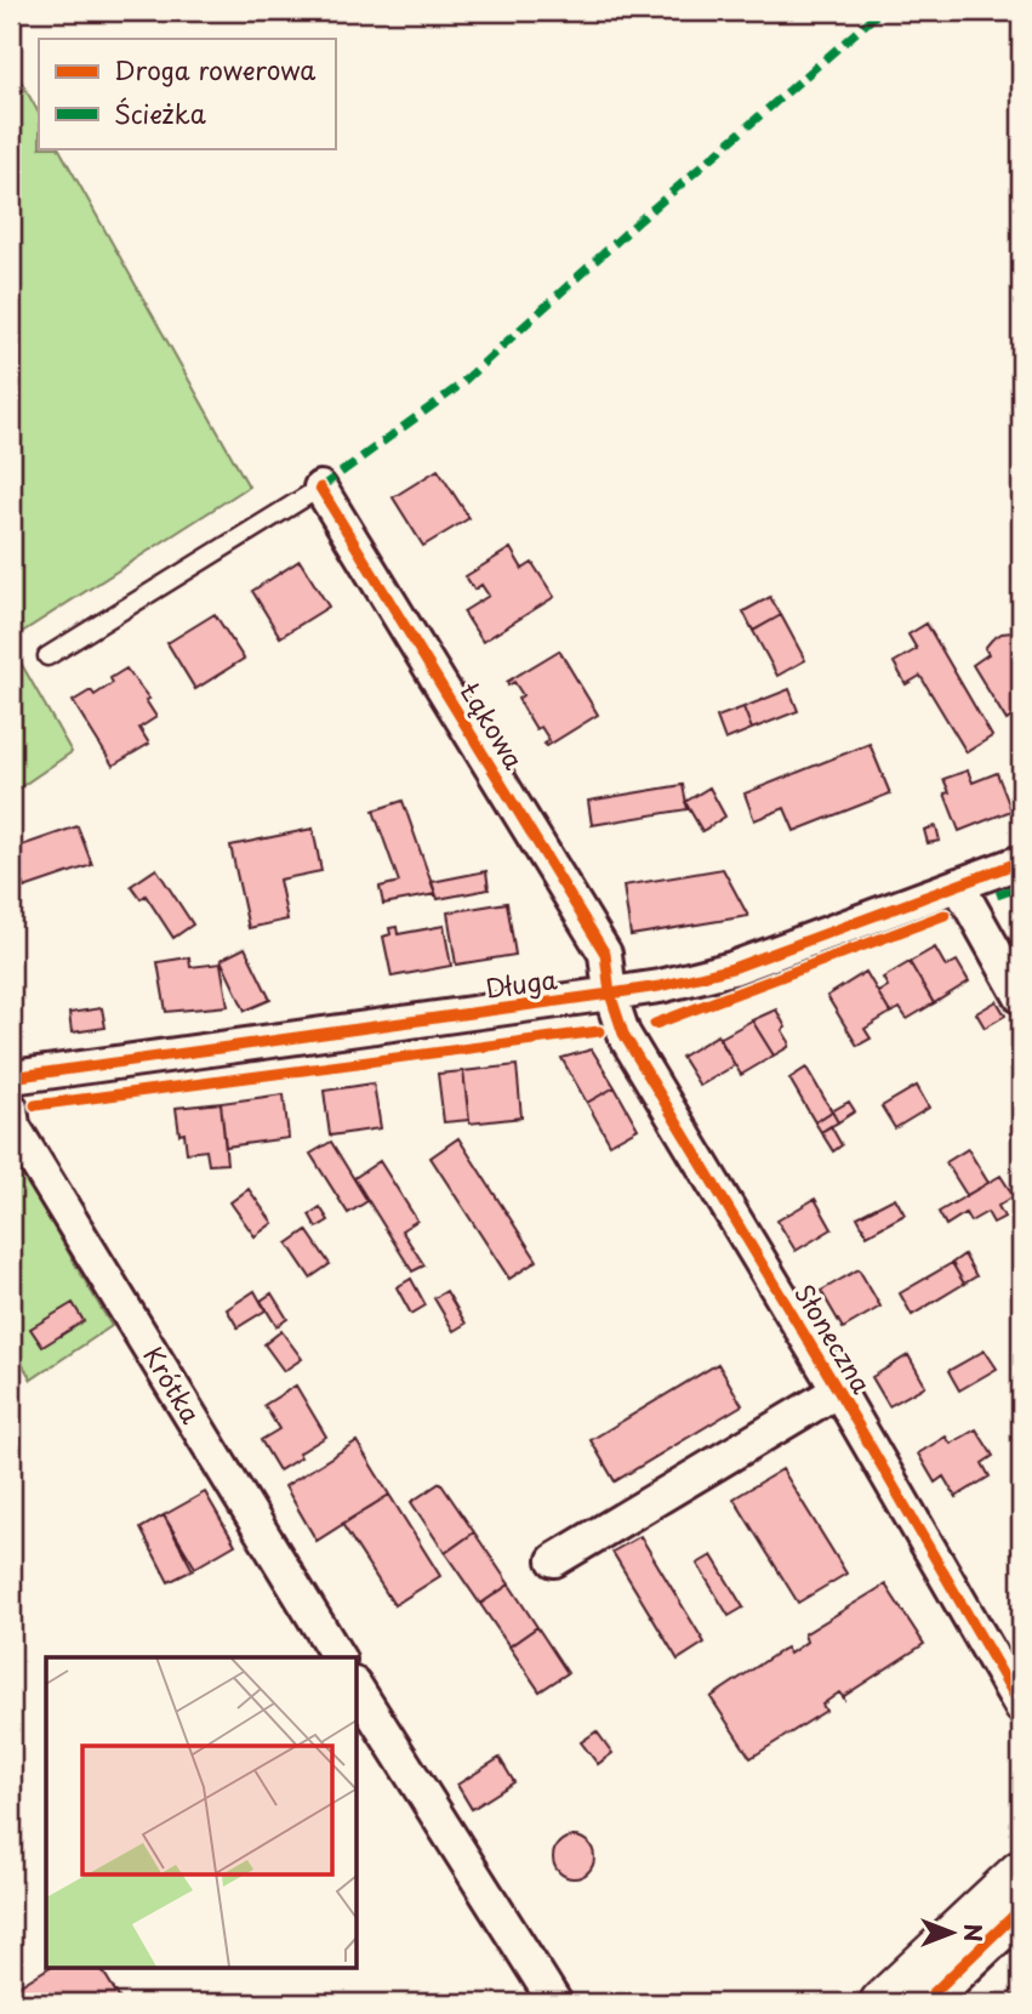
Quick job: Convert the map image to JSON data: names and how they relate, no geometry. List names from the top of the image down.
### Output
{
  "streets": {
    "street": [
      "Łąkowa",
      "Długa",
      "Słoneczna",
      "Krótka"
    ]
  },
  "crossings": [
    ["Łąkowa", "Długa"],
    ["Łąkowa", "Słoneczna"],
    ["Długa", "Słoneczna"]
  ],
  "legend": ["Droga rowerowa", "Ścieżka"],
  "north": "right"
}
